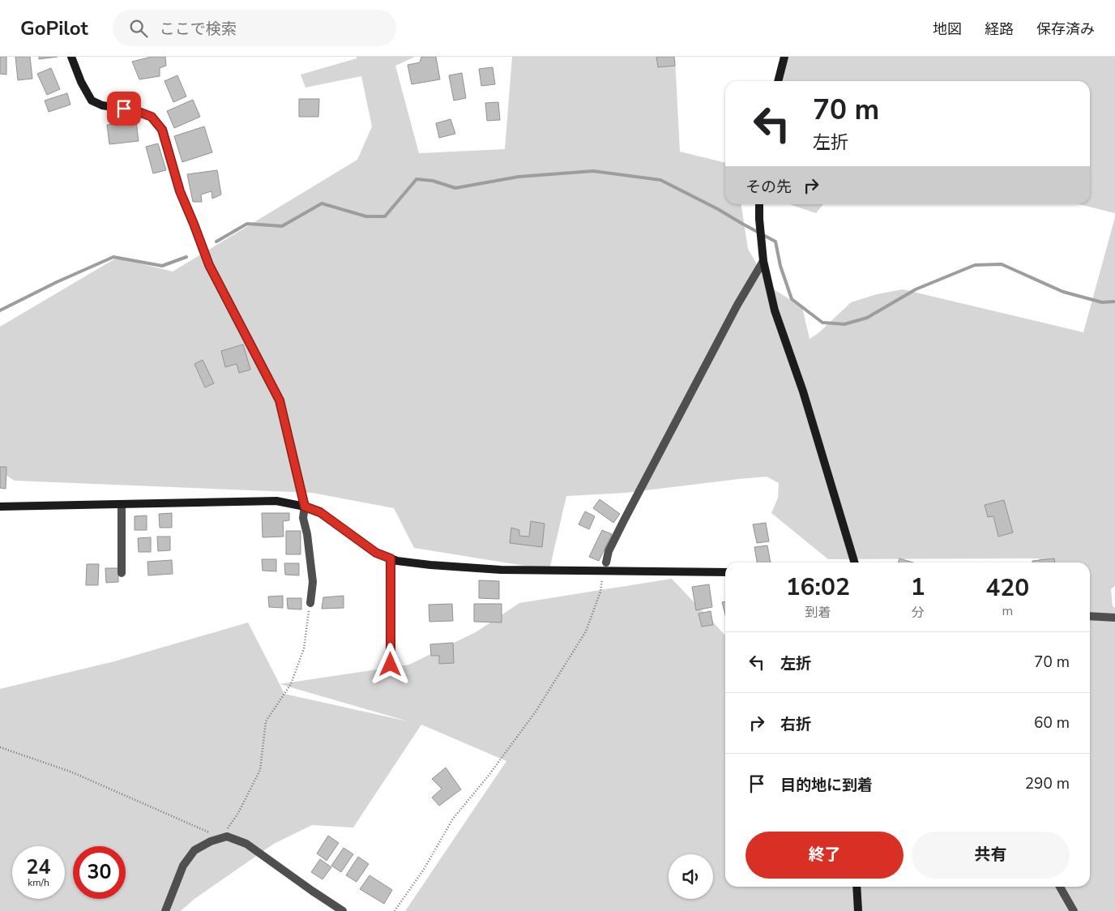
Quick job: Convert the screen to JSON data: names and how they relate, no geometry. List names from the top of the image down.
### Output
{
  "page": {
    "header": "GoPilot",
    "search": "ここで検索",
    "nav": ["地図", "経路", "保存済み"],
    "turn": ["70 m", "左折"],
    "then": "その先",
    "eta": [
      "16:02",
      "到着",
      "1",
      "分",
      "420",
      "m"
    ],
    "list": [
      {
        "name": "左折",
        "value": "70 m"
      },
      {
        "name": "右折",
        "value": "60 m"
      },
      {
        "name": "目的地に到着",
        "value": "290 m"
      }
    ],
    "buttons": ["終了", "共有"],
    "speed": "24 km/h",
    "limit": "30"
  }
}
